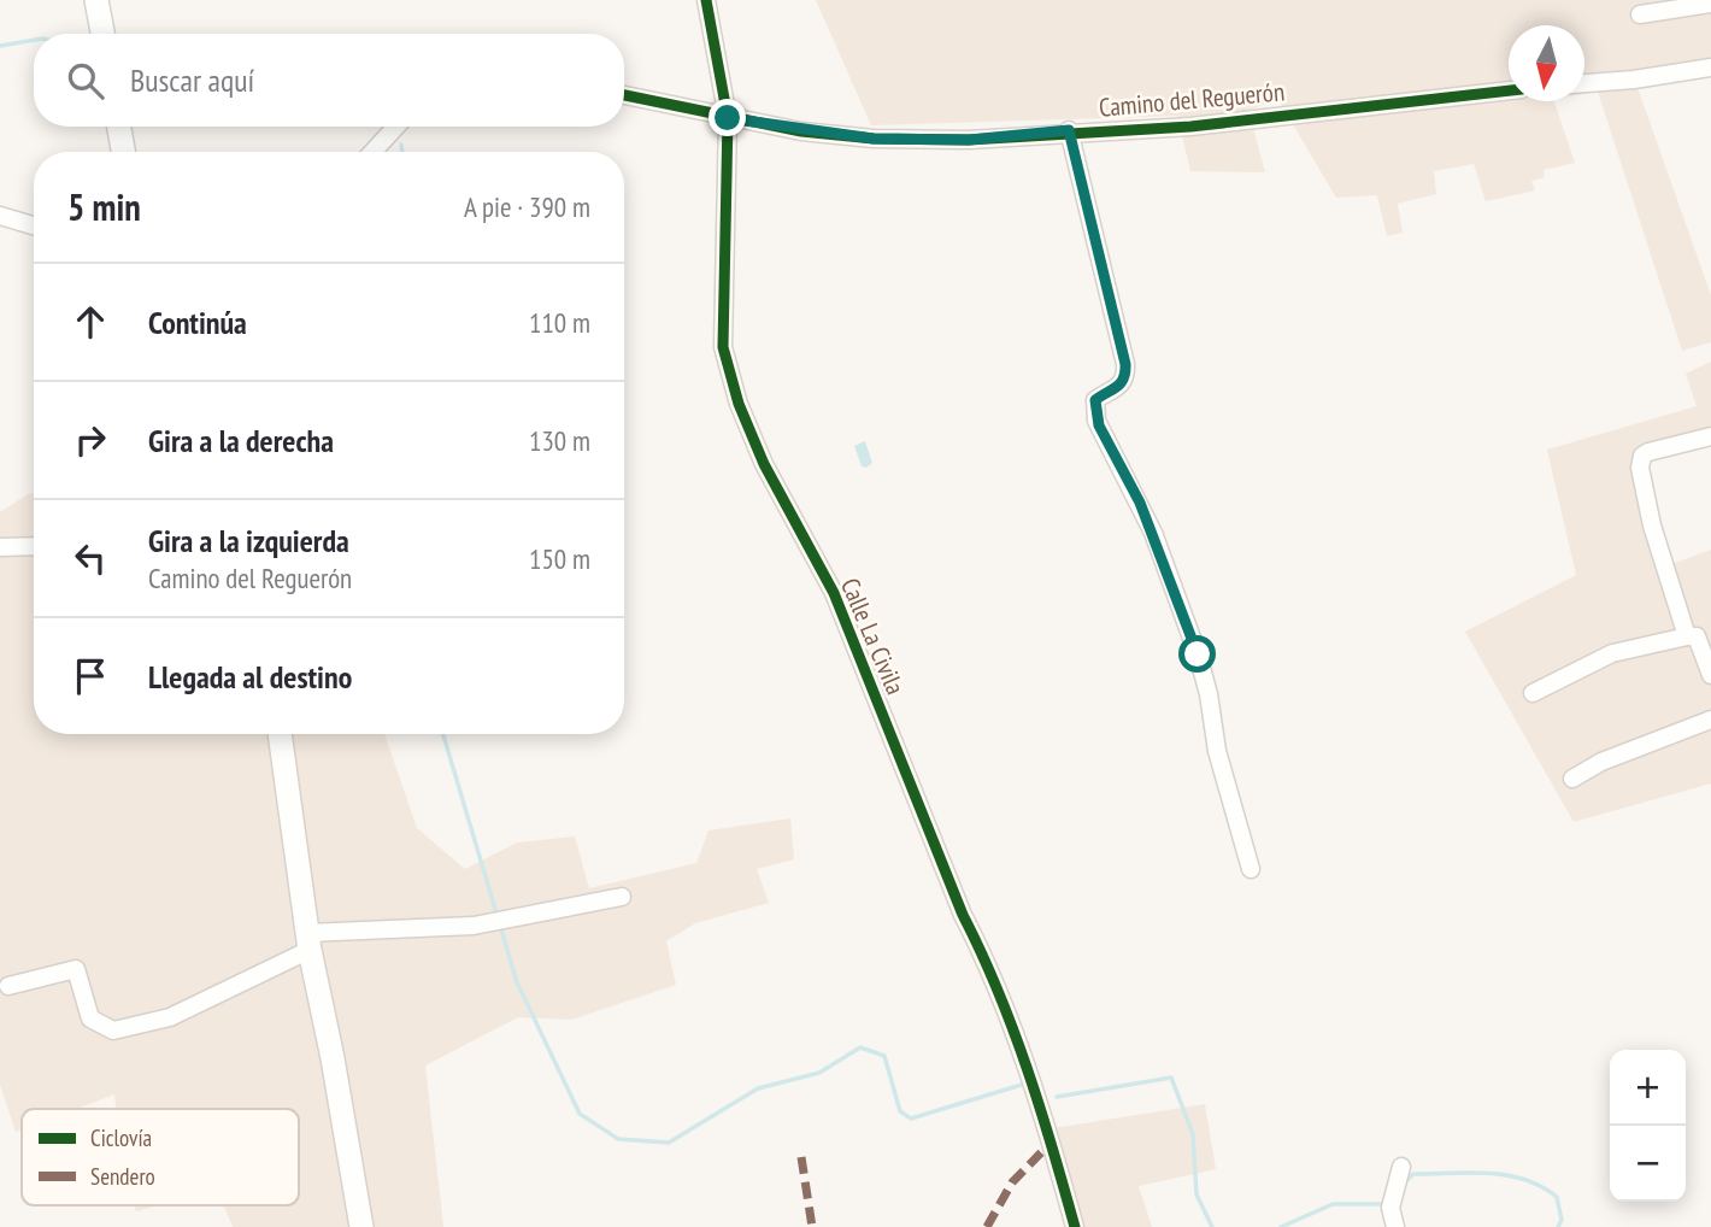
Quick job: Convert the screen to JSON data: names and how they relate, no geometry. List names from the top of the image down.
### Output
{
  "streets": {
    "street": ["Camino del Reguerón", "Calle La Civila"]
  },
  "crossings": [
    ["Camino del Reguerón", "Calle La Civila"]
  ],
  "legend": ["Ciclovía", "Sendero"],
  "north": "bottom",
  "page": {
    "search": "Buscar aquí",
    "heading": ["5 min", "A pie · 390 m"],
    "list": [
      ["Continúa", "110 m"],
      ["Gira a la derecha", "130 m"],
      ["Gira a la izquierda", "Camino del Reguerón", "150 m"],
      "Llegada al destino"
    ],
    "map_buttons": ["+", "−"]
  }
}
